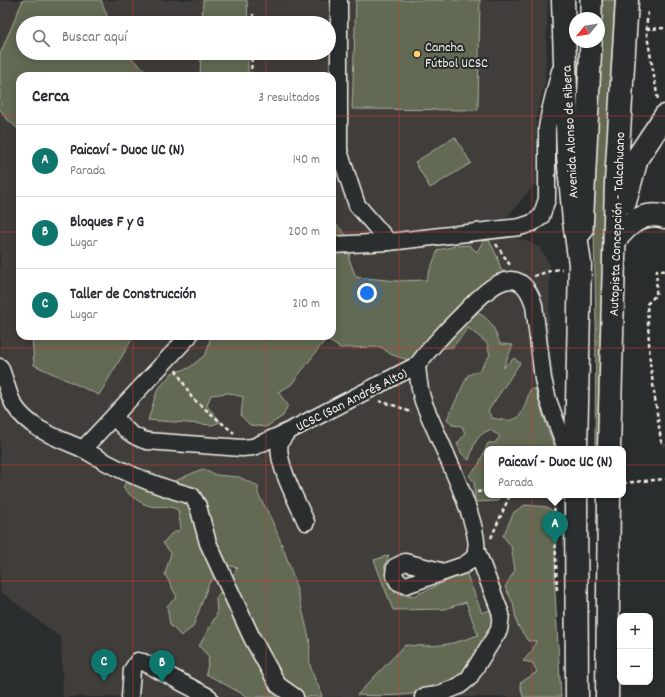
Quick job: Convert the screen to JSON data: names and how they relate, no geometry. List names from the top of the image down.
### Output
{
  "streets": {
    "highway": ["Avenida Alonso de Ribera", "Autopista Concepción - Talcahuano"],
    "lane": ["UCSC (San Andrés Alto)"]
  },
  "places": ["Cancha Fútbol UCSC"],
  "north": "bottom left",
  "page": {
    "search": "Buscar aquí",
    "heading": ["Cerca", "3 resultados"],
    "list": [
      {
        "mark": "A",
        "name": "Paicaví - Duoc UC (N)",
        "note": "Parada",
        "value": "140 m"
      },
      {
        "mark": "B",
        "name": "Bloques F y G",
        "note": "Lugar",
        "value": "200 m"
      },
      {
        "mark": "C",
        "name": "Taller de Construcción",
        "note": "Lugar",
        "value": "210 m"
      }
    ],
    "popup": ["Paicaví - Duoc UC (N)", "Parada"],
    "pins": ["A", "C", "B"],
    "map_buttons": ["+", "−"]
  }
}
